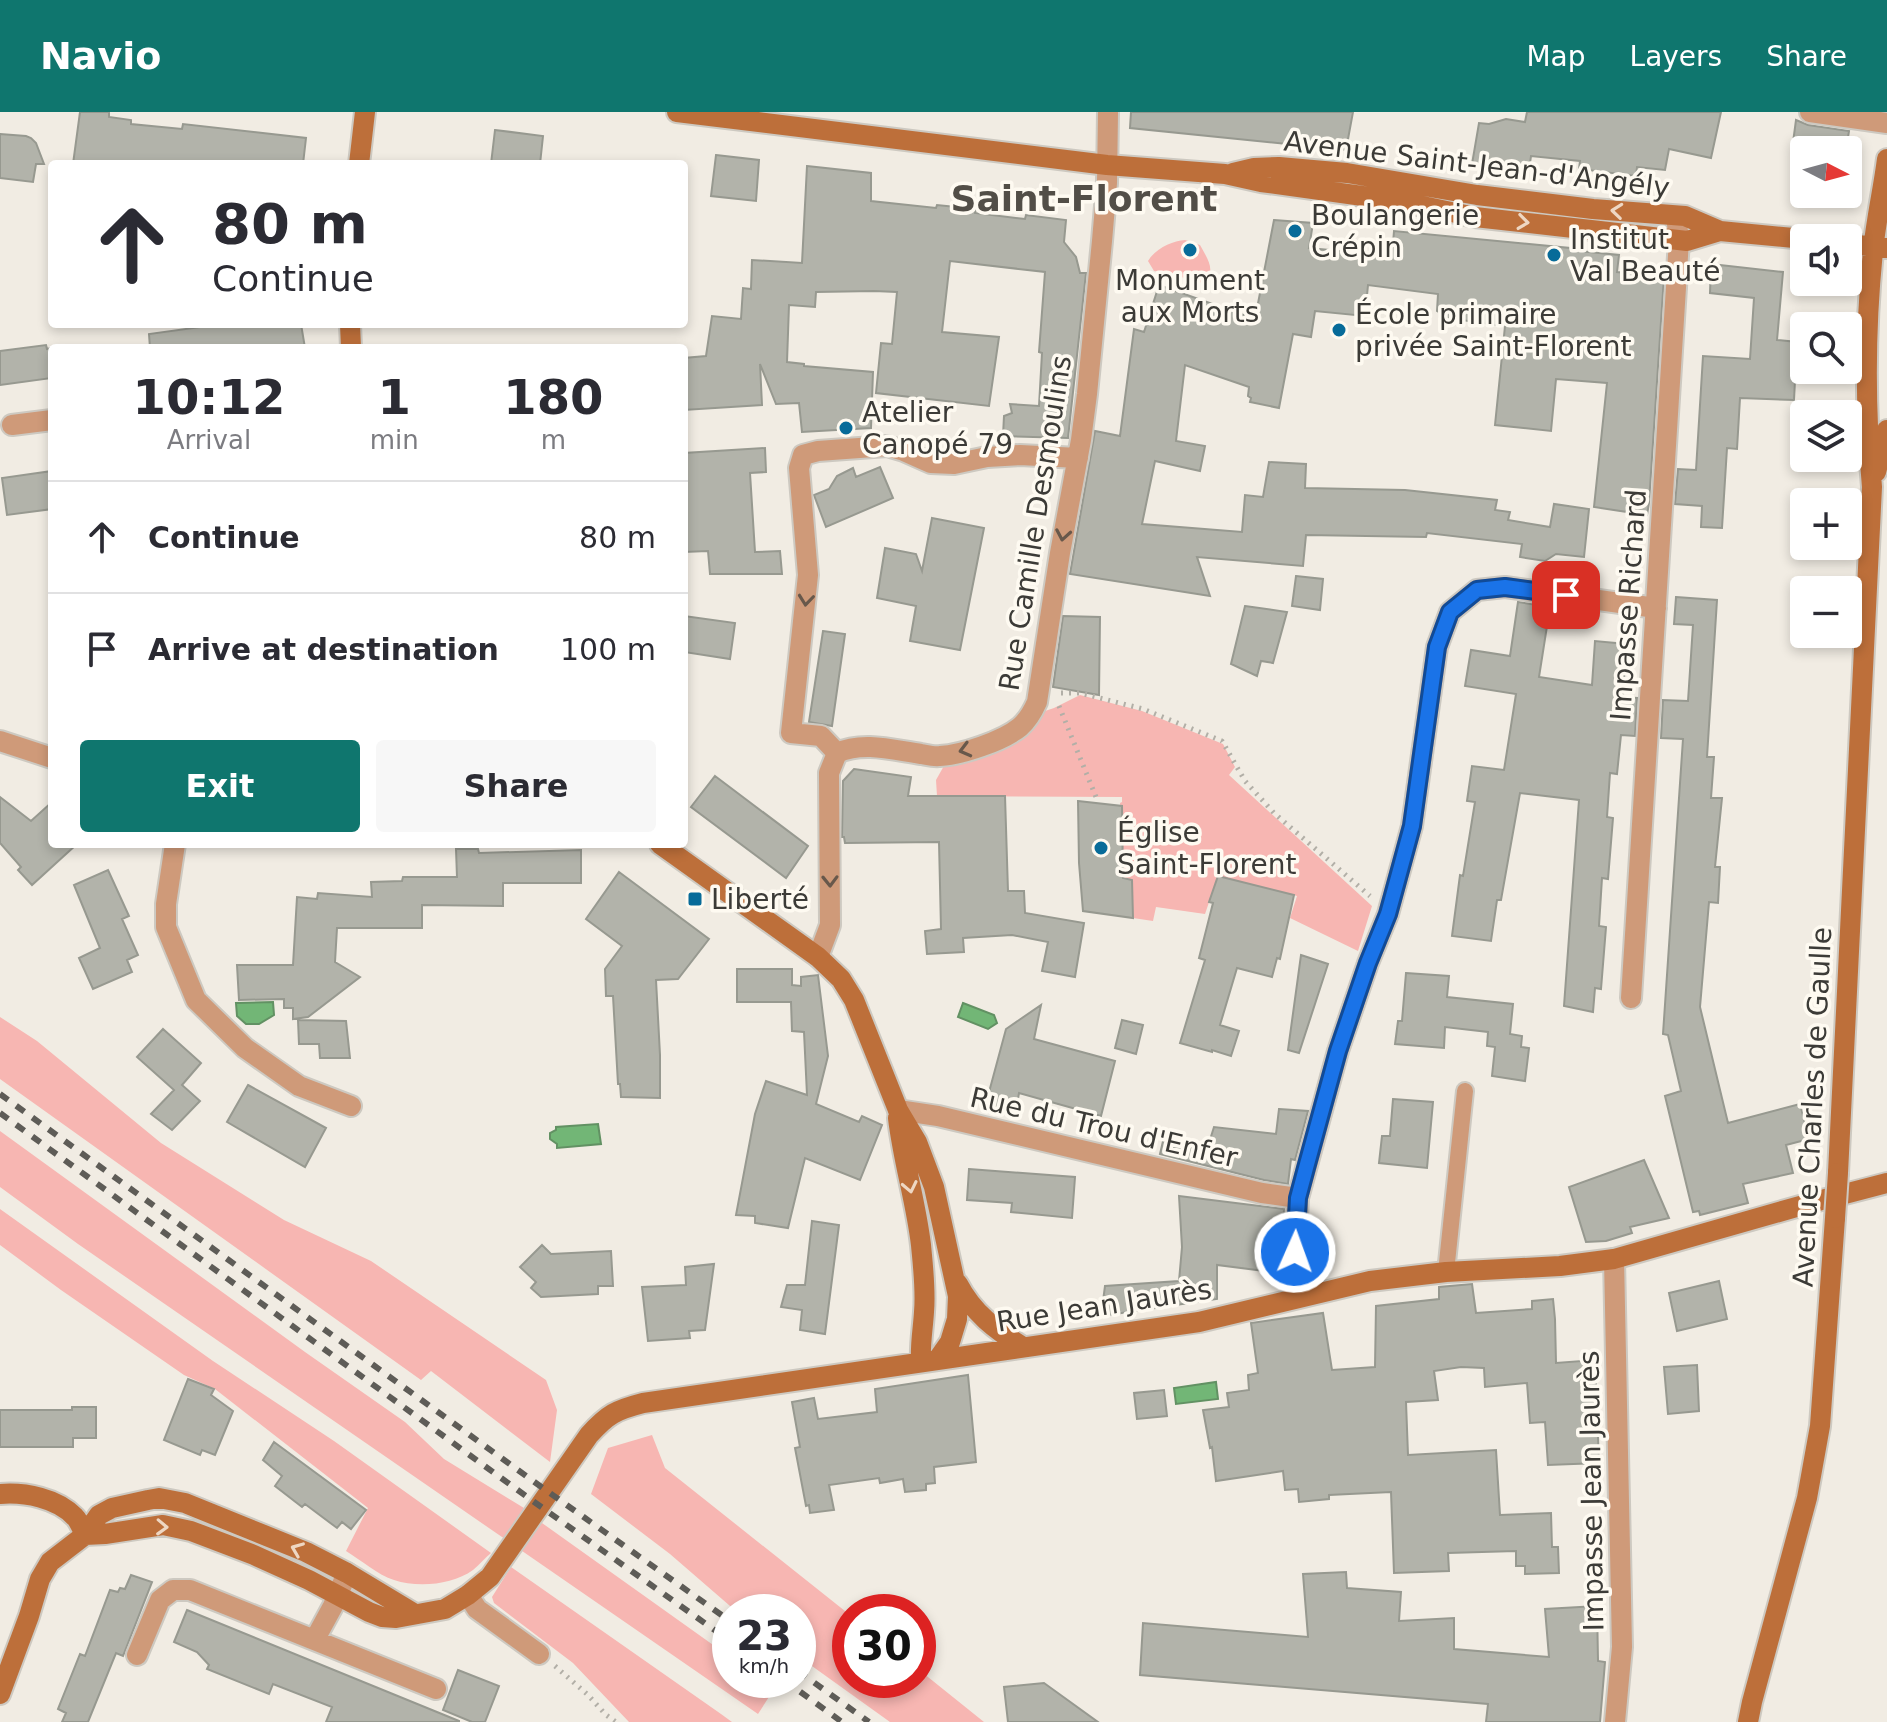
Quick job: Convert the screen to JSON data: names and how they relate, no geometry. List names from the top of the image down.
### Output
{
  "streets": {
    "street": [
      "Avenue Saint-Jean-d'Angély",
      "Rue Camille Desmoulins",
      "Impasse Richard",
      "Avenue Charles de Gaulle",
      "Rue du Trou d'Enfer",
      "Rue Jean Jaurès",
      "Impasse Jean Jaurès"
    ]
  },
  "crossings": [
    ["Avenue Saint-Jean-d'Angély", "Rue Camille Desmoulins"],
    ["Avenue Saint-Jean-d'Angély", "Impasse Richard"],
    ["Rue Jean Jaurès", "Impasse Jean Jaurès"]
  ],
  "one_way": ["Rue Camille Desmoulins"],
  "districts": ["Saint-Florent"],
  "places": {
    "other": [
      "Boulangerie Crépin",
      "Monument aux Morts",
      "Institut Val Beauté",
      "École primaire privée Saint-Florent",
      "Atelier Canopé 79",
      "Église Saint-Florent"
    ],
    "transit": ["Liberté"]
  },
  "north": "right",
  "page": {
    "header": "Navio",
    "nav": ["Map", "Layers", "Share"],
    "map_buttons": ["+", "−"],
    "turn": ["80 m", "Continue"],
    "eta": [
      "10:12",
      "Arrival",
      "1",
      "min",
      "180",
      "m"
    ],
    "list": [
      {
        "name": "Continue",
        "value": "80 m"
      },
      {
        "name": "Arrive at destination",
        "value": "100 m"
      }
    ],
    "buttons": ["Exit", "Share"],
    "speed": "23 km/h",
    "limit": "30"
  }
}
